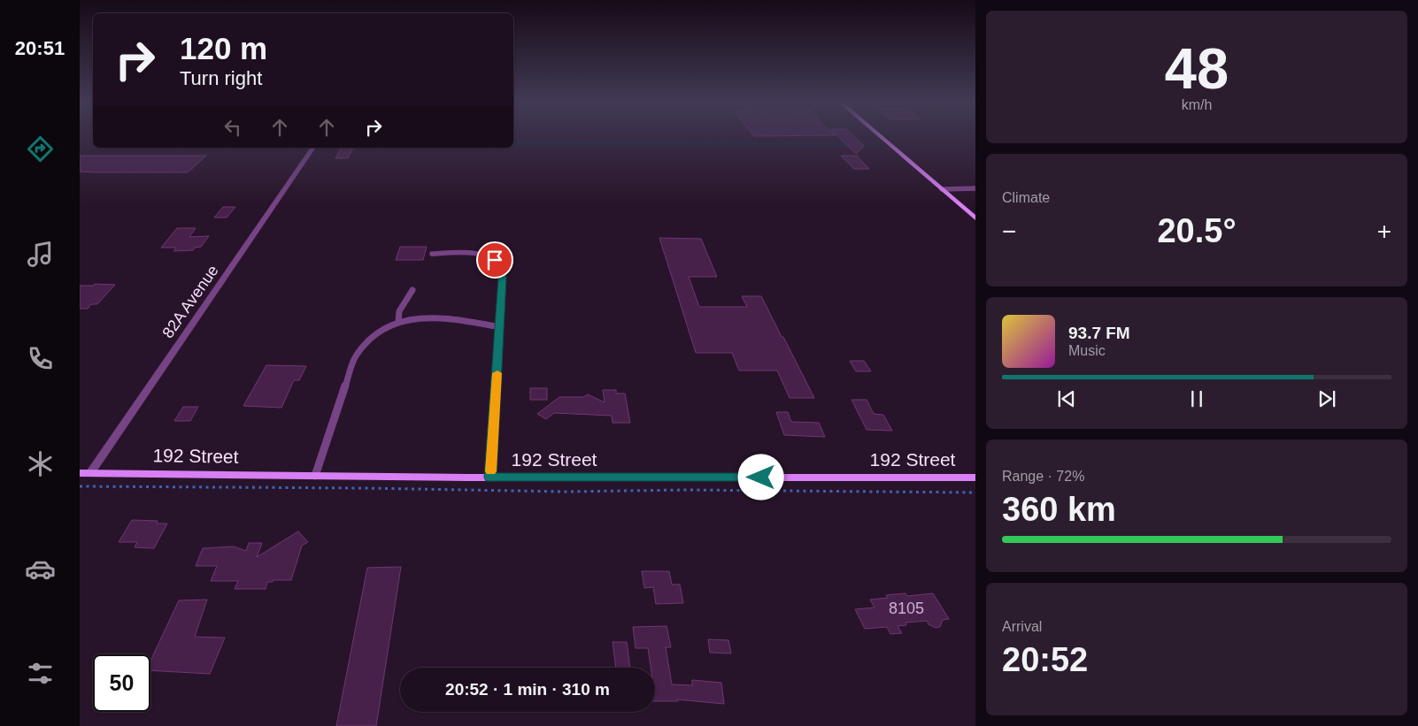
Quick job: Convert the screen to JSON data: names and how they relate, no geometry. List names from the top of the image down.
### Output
{
  "streets": {
    "main road": ["192 Street"],
    "street": ["82A Avenue"]
  },
  "crossings": [
    ["82A Avenue", "192 Street"]
  ],
  "house_numbers": ["8105"],
  "page": {
    "tabs": "20:51",
    "tile": [
      ["48", "km/h"],
      "Climate",
      ["Range · 72%", "360 km"],
      ["Arrival", "20:52"]
    ],
    "turn": ["120 m", "Turn right"],
    "heat": ["−", "20.5°", "+"],
    "song": ["93.7 FM", "Music"],
    "limit": "50",
    "trip": "20:52 · 1 min · 310 m"
  }
}
